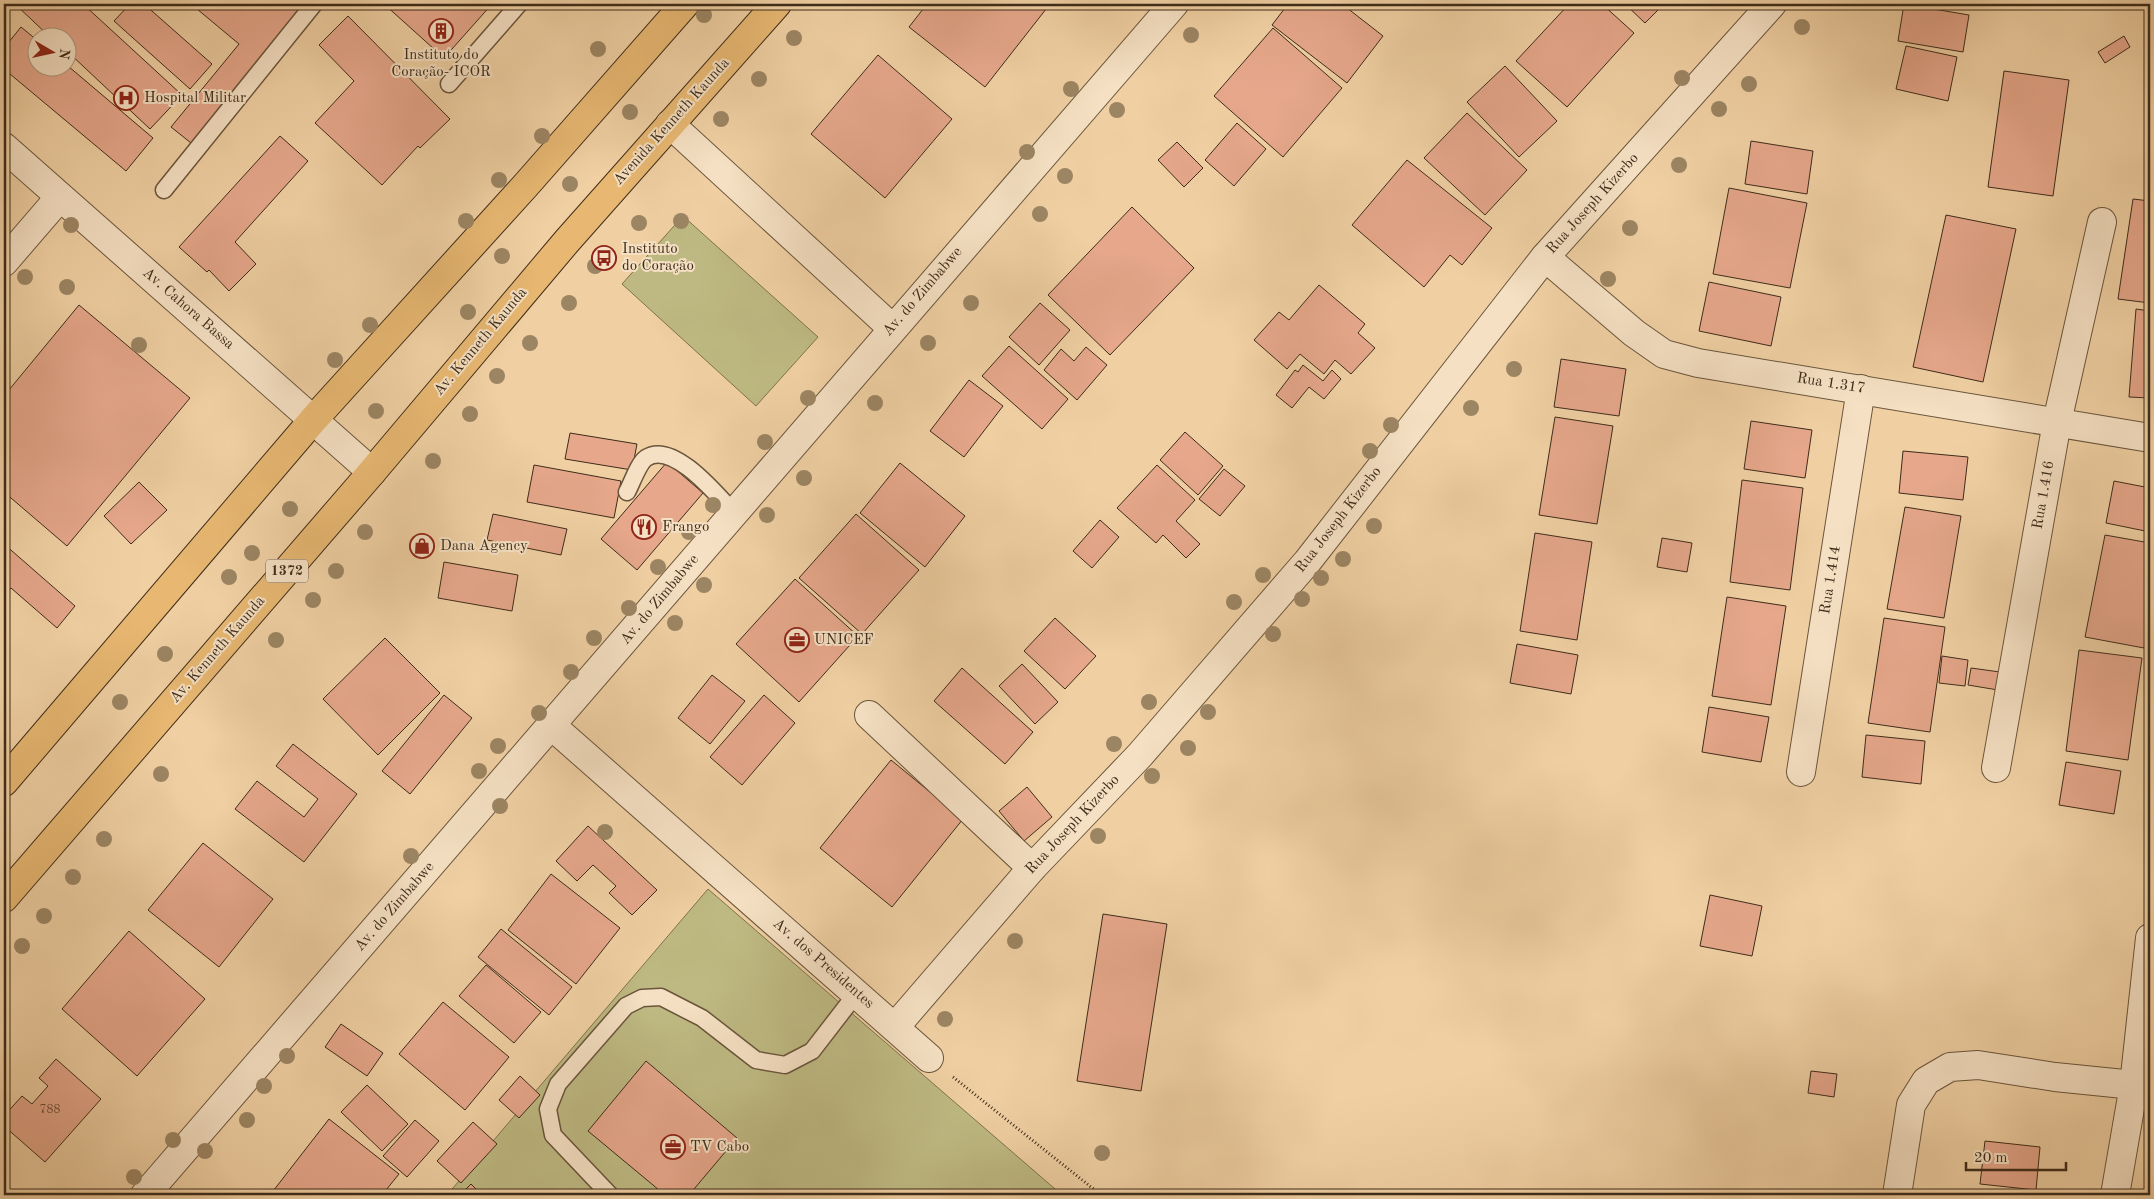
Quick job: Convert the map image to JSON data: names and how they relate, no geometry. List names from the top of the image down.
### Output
{
  "streets": {
    "main road": ["Avenida Kenneth Kaunda", "Av. Kenneth Kaunda", "1372"],
    "street": [
      "Rua Joseph Kizerbo",
      "Av. do Zimbabwe",
      "Av. Cahora Bassa",
      "Rua 1.317",
      "Rua 1.416",
      "Rua 1.414",
      "Av. dos Presidentes"
    ]
  },
  "crossings": [
    ["Avenida Kenneth Kaunda", "Av. Kenneth Kaunda"],
    ["Rua Joseph Kizerbo", "Rua 1.317"],
    ["Rua Joseph Kizerbo", "Av. dos Presidentes"],
    ["Av. do Zimbabwe", "Av. dos Presidentes"],
    ["Av. Cahora Bassa", "Av. Kenneth Kaunda"],
    ["Rua 1.317", "Rua 1.416"],
    ["Rua 1.317", "Rua 1.414"]
  ],
  "places": {
    "building": ["Instituto do Coração- ICOR"],
    "hospital": ["Hospital Militar"],
    "bus stop": ["Instituto do Coração"],
    "restaurant": ["Frango"],
    "shop": ["Dana Agency"],
    "office": ["UNICEF", "TV Cabo"]
  },
  "house_numbers": ["788"],
  "scale_bar": "20 m",
  "north": "right"
}
